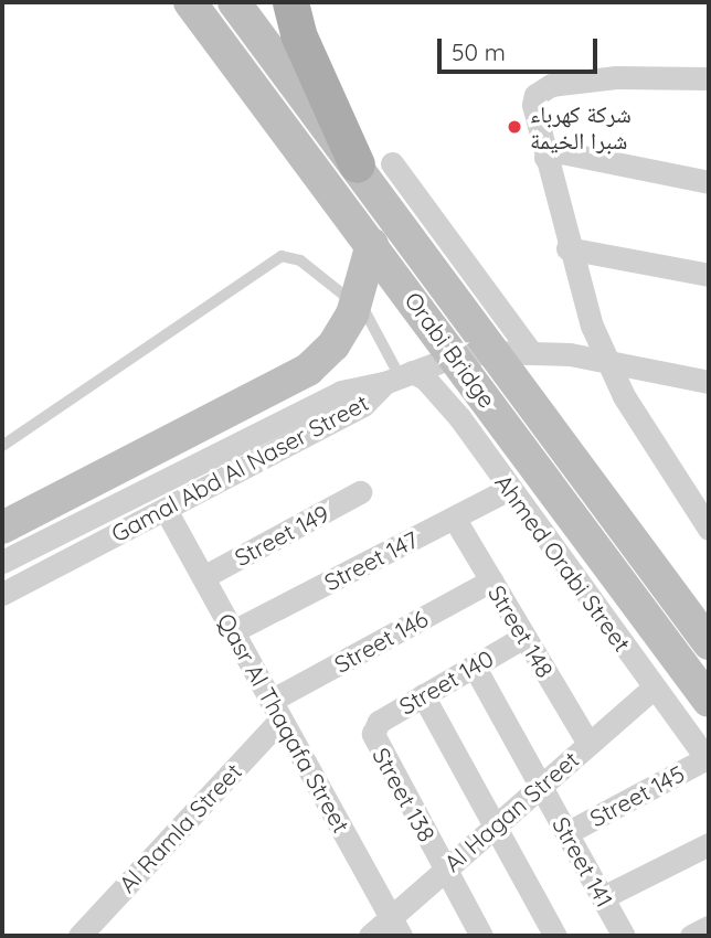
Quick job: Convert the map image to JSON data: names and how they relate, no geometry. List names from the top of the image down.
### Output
{
  "streets": {
    "main road": ["Orabi Bridge"],
    "street": [
      "Gamal Abd Al Naser Street",
      "Street 149",
      "Street 147",
      "Ahmed Orabi Street",
      "Street 148",
      "Street 146",
      "Street 140",
      "Qasr Al Thaqafa Street",
      "Street 138",
      "Street 145",
      "Al Hagan Street",
      "Al Ramla Street",
      "Street 141"
    ]
  },
  "crossings": [
    ["Gamal Abd Al Naser Street", "Ahmed Orabi Street"],
    ["Gamal Abd Al Naser Street", "Qasr Al Thaqafa Street"],
    ["Street 149", "Qasr Al Thaqafa Street"],
    ["Street 147", "Ahmed Orabi Street"],
    ["Street 147", "Street 148"],
    ["Street 147", "Qasr Al Thaqafa Street"],
    ["Ahmed Orabi Street", "Street 145"],
    ["Ahmed Orabi Street", "Al Hagan Street"],
    ["Street 148", "Street 146"],
    ["Street 148", "Street 140"],
    ["Street 148", "Al Hagan Street"],
    ["Street 146", "Qasr Al Thaqafa Street"],
    ["Street 146", "Al Ramla Street"],
    ["Street 140", "Street 138"],
    ["Street 140", "Street 141"],
    ["Qasr Al Thaqafa Street", "Al Hagan Street"],
    ["Qasr Al Thaqafa Street", "Al Ramla Street"],
    ["Street 138", "Al Hagan Street"],
    ["Street 145", "Street 141"],
    ["Al Hagan Street", "Street 141"]
  ],
  "places": ["شركة كهرباء شبرا الخيمة"],
  "scale_bar": "50 m"
}
